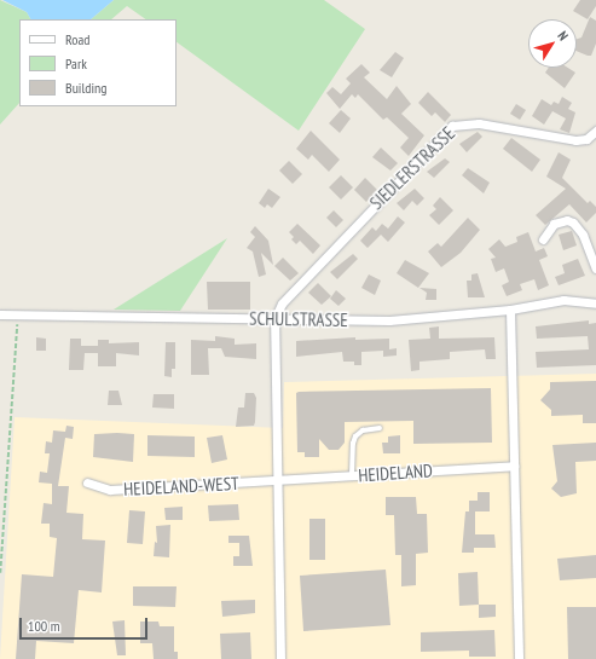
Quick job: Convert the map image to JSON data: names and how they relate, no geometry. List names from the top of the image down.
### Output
{
  "streets": {
    "street": [
      "SIEDLERSTRASSE",
      "SCHULSTRASSE",
      "HEIDELAND",
      "HEIDELAND-WEST"
    ]
  },
  "crossings": [
    ["SIEDLERSTRASSE", "SCHULSTRASSE"],
    ["HEIDELAND", "HEIDELAND-WEST"]
  ],
  "legend": ["Road", "Park", "Building"],
  "scale_bar": "100 m",
  "north": "top right"
}
